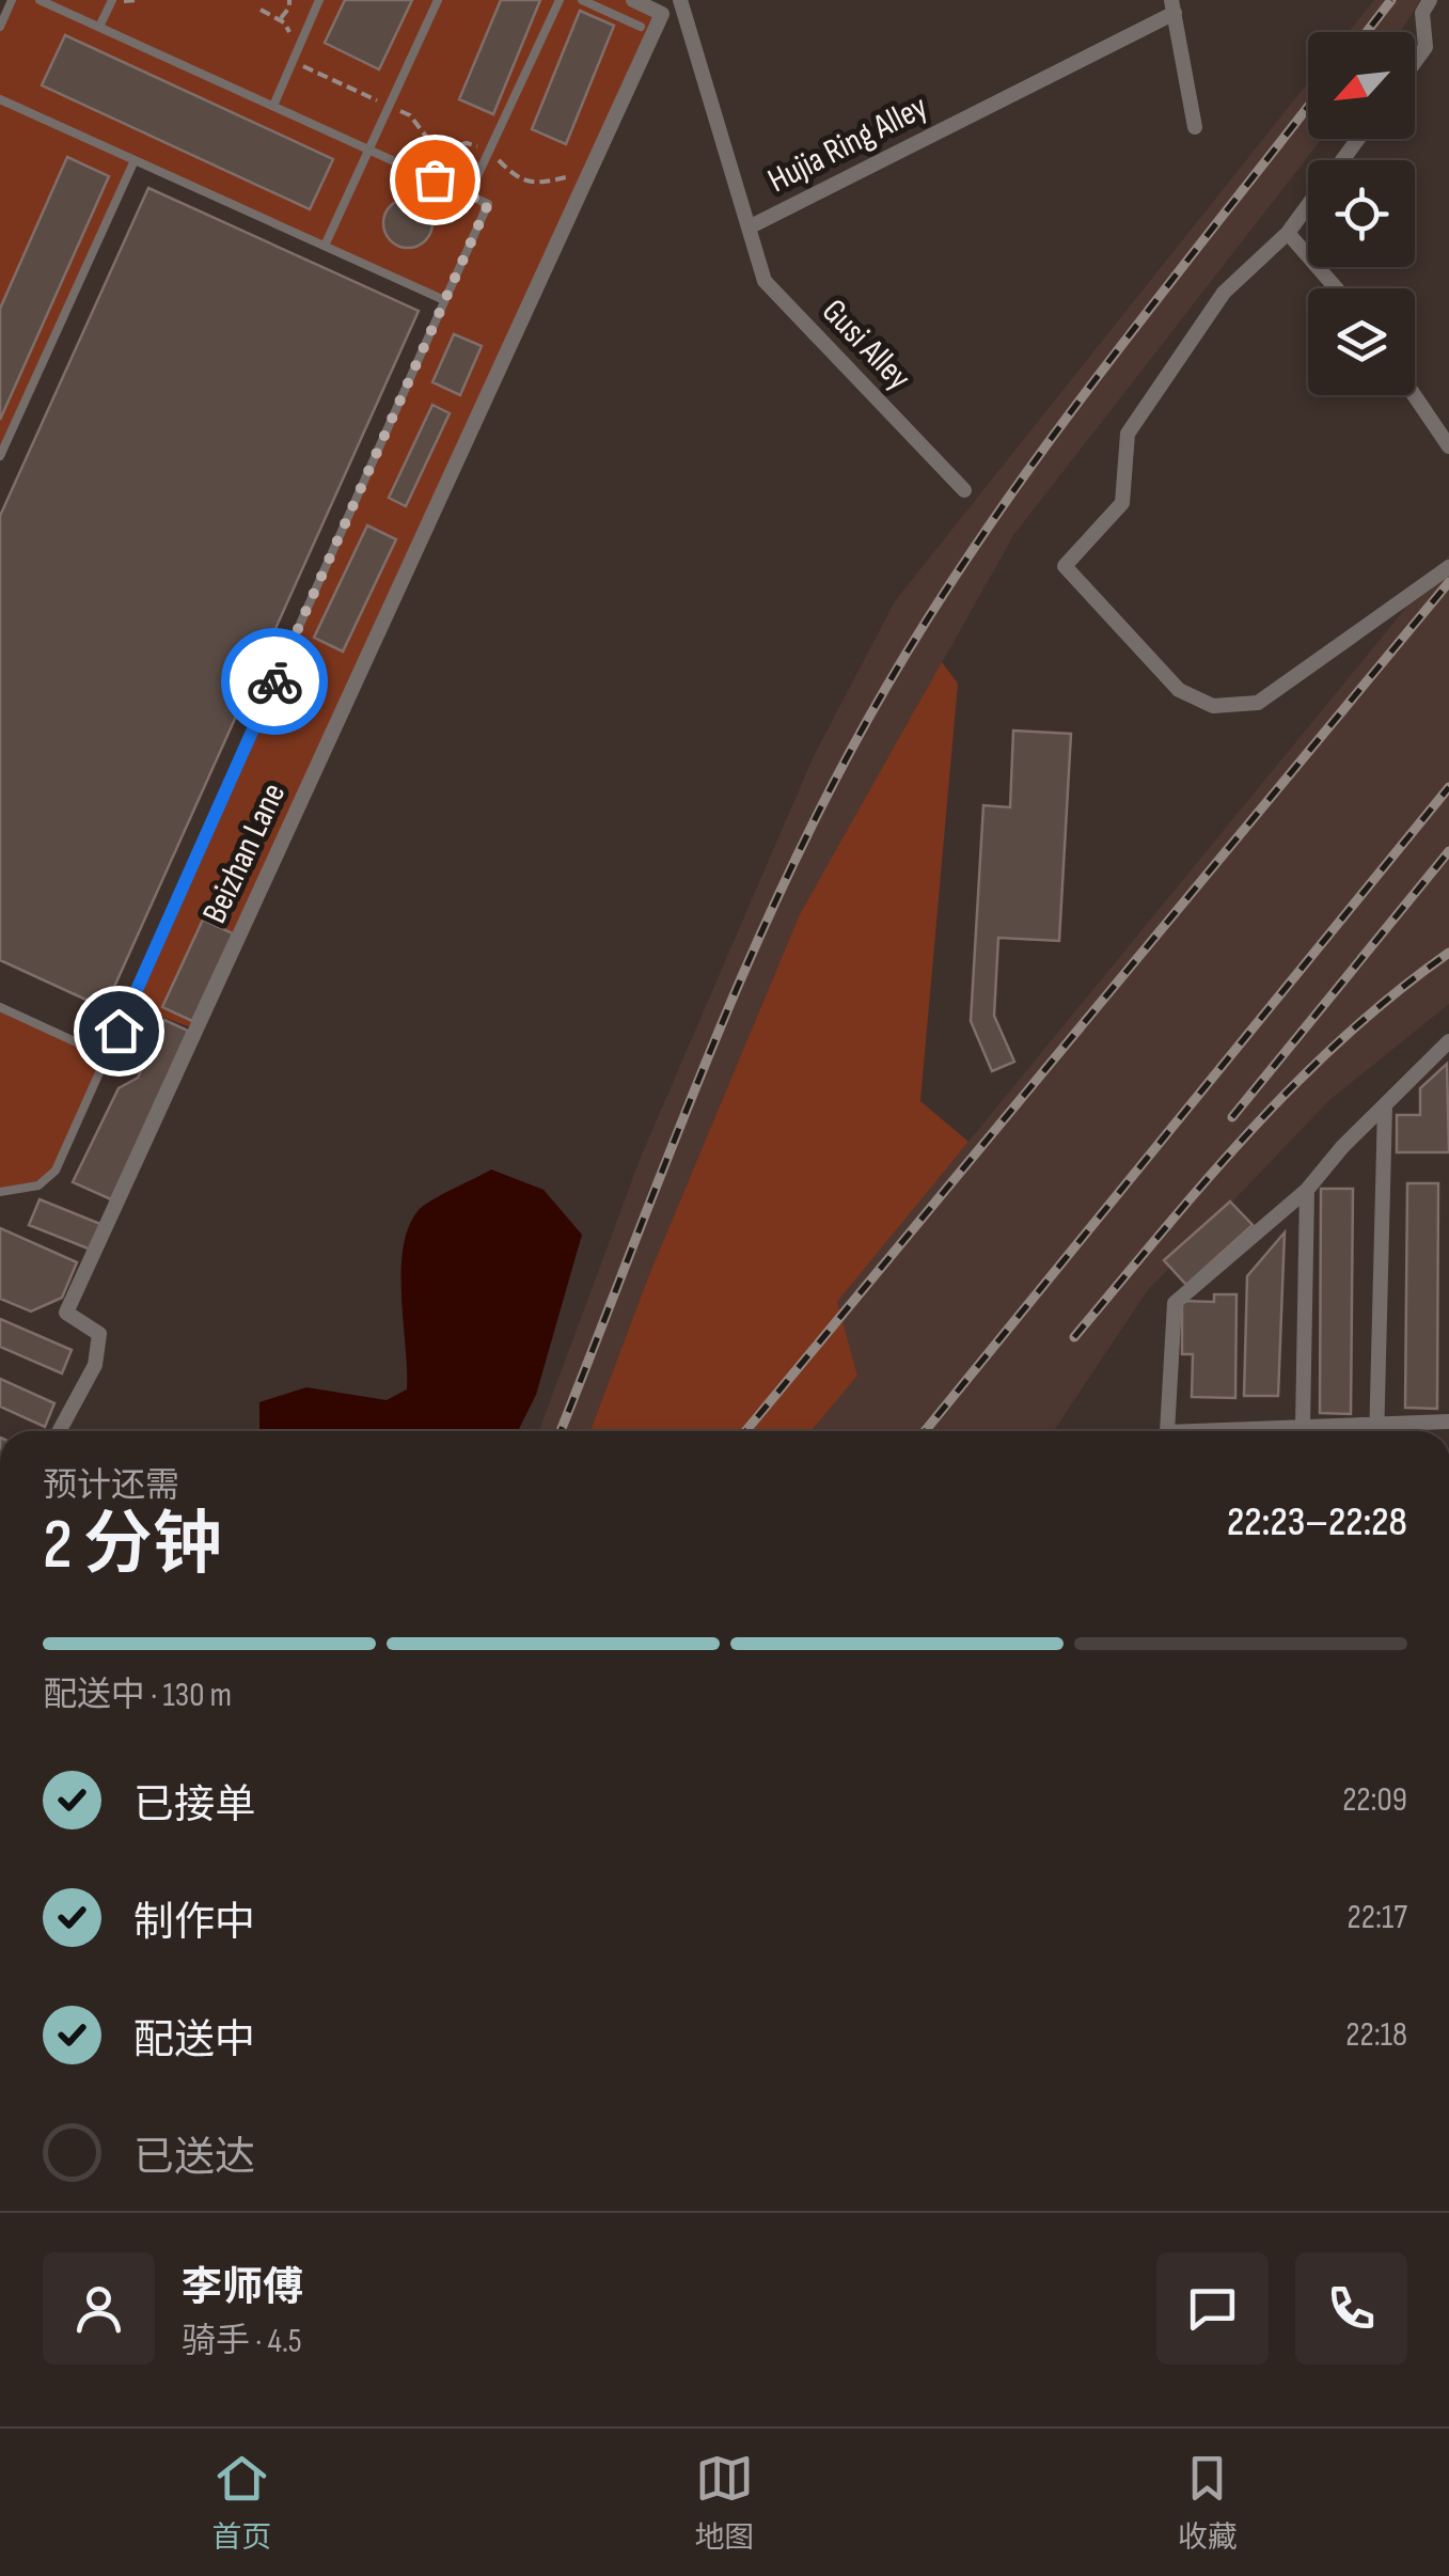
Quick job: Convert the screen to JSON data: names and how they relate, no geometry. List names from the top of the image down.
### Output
{
  "streets": {
    "street": ["Hujia Ring Alley", "Gusi Alley", "Beizhan Lane"]
  },
  "crossings": [
    ["Hujia Ring Alley", "Gusi Alley"]
  ],
  "north": "bottom left",
  "page": {
    "heading": ["2 分钟", "预计还需", "22:23–22:28"],
    "panel": ["李师傅", "骑手 · 4.5"],
    "bar": "配送中 · 130 m",
    "list": [
      ["已接单", "22:09"],
      ["制作中", "22:17"],
      ["配送中", "22:18"],
      "已送达"
    ],
    "tabs": ["首页", "地图", "收藏"]
  }
}
